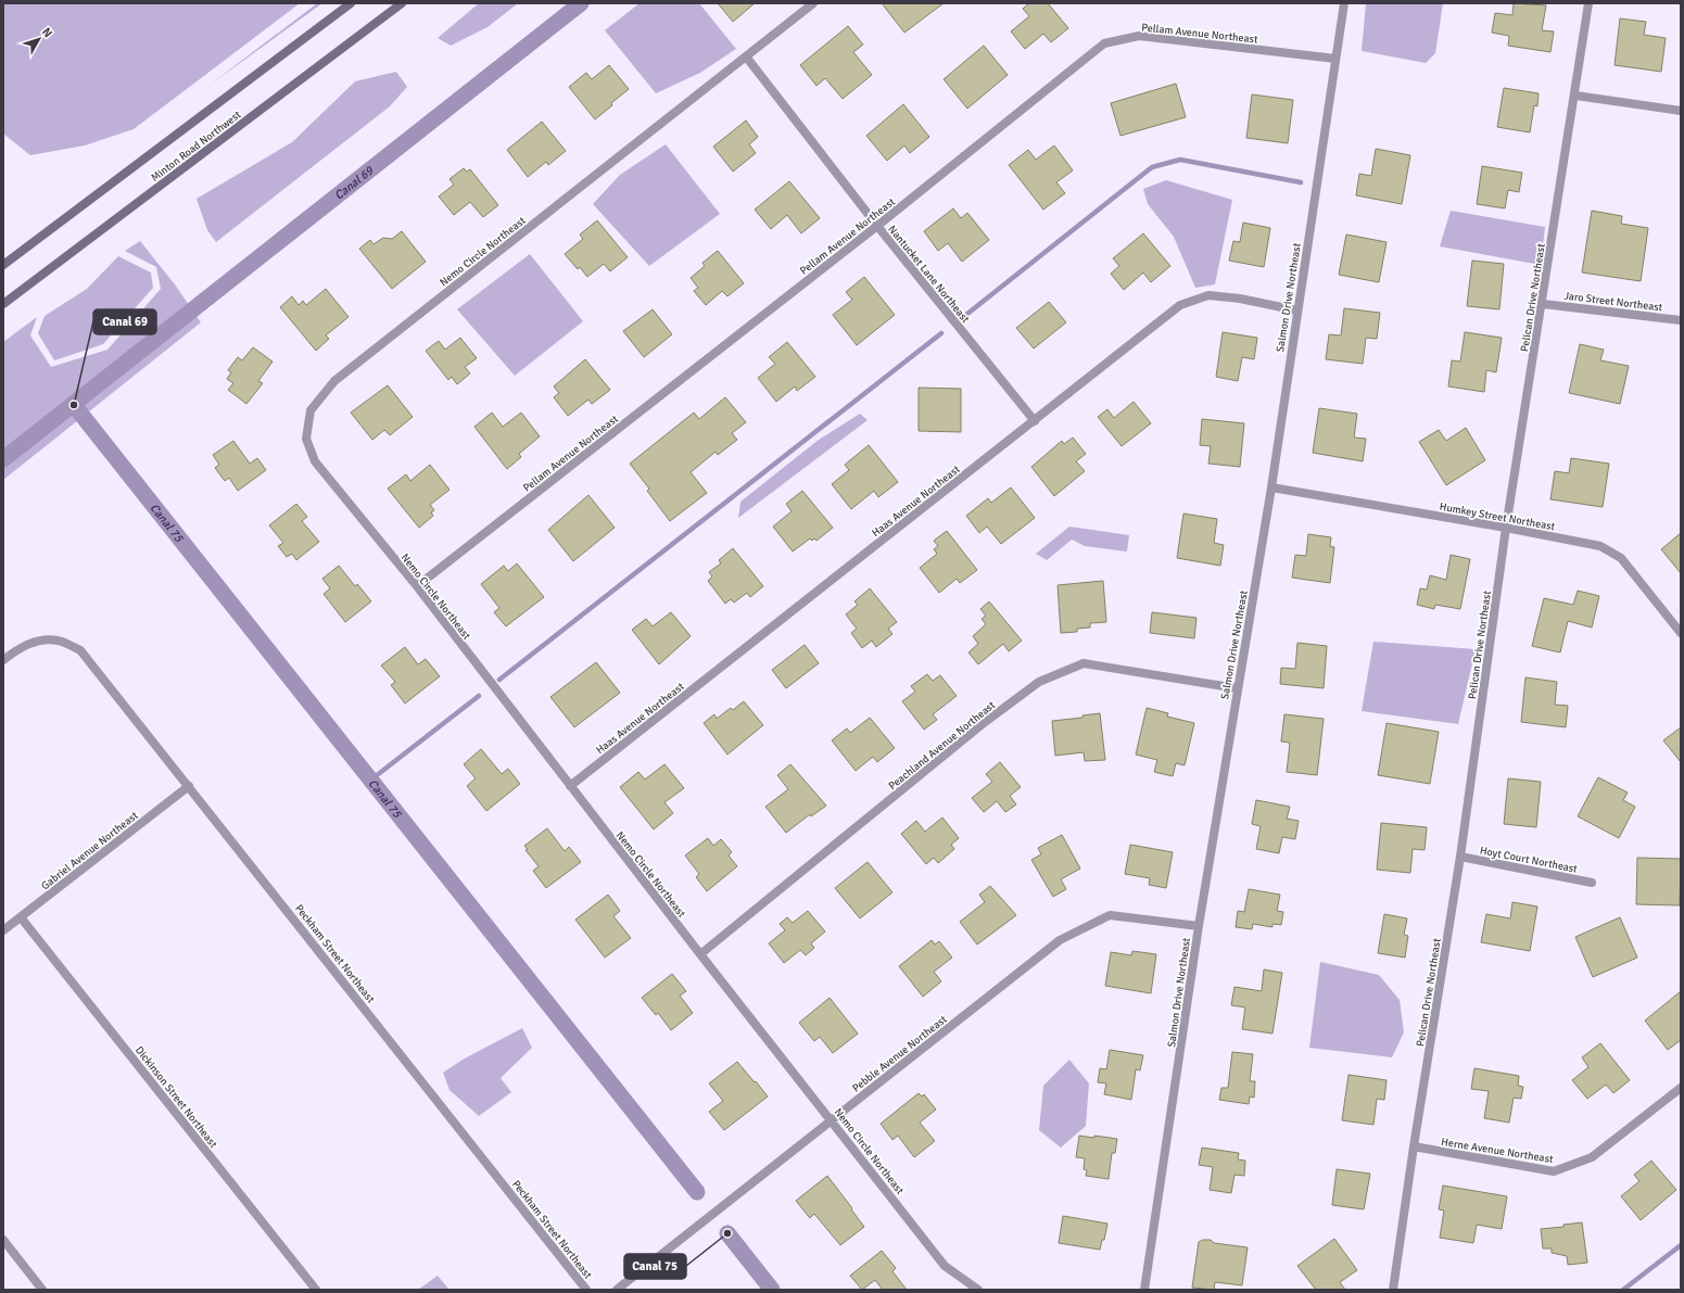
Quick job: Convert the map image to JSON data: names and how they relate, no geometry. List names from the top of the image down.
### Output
{
  "streets": {
    "main road": ["Minton Road Northwest"],
    "street": [
      "Pellam Avenue Northeast",
      "Nemo Circle Northeast",
      "Nantucket Lane Northeast",
      "Salmon Drive Northeast",
      "Pelican Drive Northeast",
      "Jaro Street Northeast",
      "Haas Avenue Northeast",
      "Humkey Street Northeast",
      "Peachland Avenue Northeast",
      "Gabriel Avenue Northeast",
      "Hoyt Court Northeast",
      "Peckham Street Northeast",
      "Pebble Avenue Northeast",
      "Dickinson Street Northeast",
      "Herne Avenue Northeast"
    ]
  },
  "crossings": [
    ["Pellam Avenue Northeast", "Nemo Circle Northeast"],
    ["Pellam Avenue Northeast", "Nantucket Lane Northeast"],
    ["Pellam Avenue Northeast", "Salmon Drive Northeast"],
    ["Nemo Circle Northeast", "Nantucket Lane Northeast"],
    ["Nemo Circle Northeast", "Haas Avenue Northeast"],
    ["Nemo Circle Northeast", "Peachland Avenue Northeast"],
    ["Nemo Circle Northeast", "Pebble Avenue Northeast"],
    ["Nantucket Lane Northeast", "Haas Avenue Northeast"],
    ["Salmon Drive Northeast", "Haas Avenue Northeast"],
    ["Salmon Drive Northeast", "Humkey Street Northeast"],
    ["Salmon Drive Northeast", "Peachland Avenue Northeast"],
    ["Salmon Drive Northeast", "Pebble Avenue Northeast"],
    ["Pelican Drive Northeast", "Jaro Street Northeast"],
    ["Pelican Drive Northeast", "Humkey Street Northeast"],
    ["Pelican Drive Northeast", "Hoyt Court Northeast"],
    ["Pelican Drive Northeast", "Herne Avenue Northeast"],
    ["Gabriel Avenue Northeast", "Peckham Street Northeast"],
    ["Gabriel Avenue Northeast", "Dickinson Street Northeast"]
  ],
  "water": ["Canal 69", "Canal 75"],
  "places": ["Canal 69", "Canal 75"],
  "north": "top right"
}
